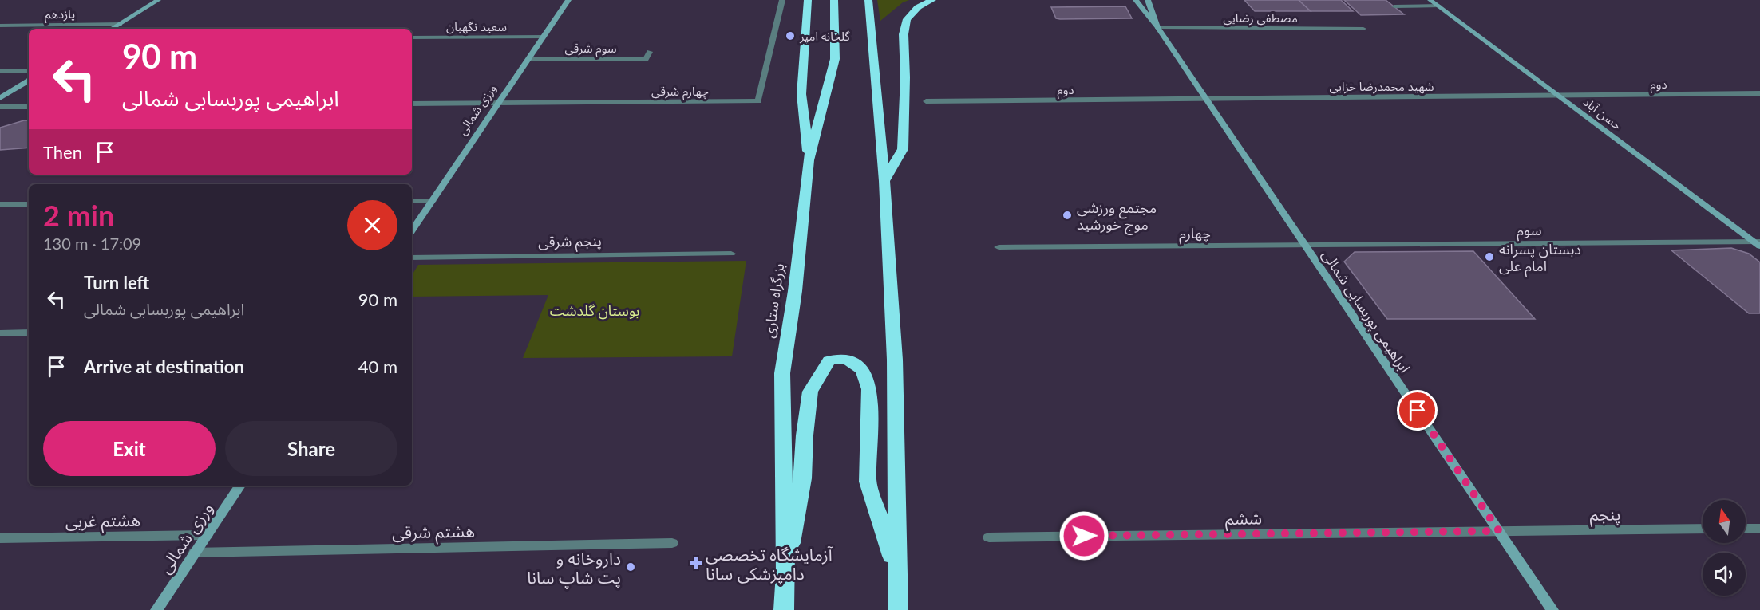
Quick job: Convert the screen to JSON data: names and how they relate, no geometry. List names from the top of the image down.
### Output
{
  "streets": {
    "highway": ["بزرگراه ستاری"],
    "street": [
      "یازدهم",
      "مصطفی رضایی",
      "سعید نگهبان",
      "سوم شرقی",
      "دوم",
      "شهید محمدرضا خزایی",
      "چهارم شرقی",
      "ورزی شمالی",
      "حسن آباد",
      "سوم",
      "چهارم",
      "پنجم شرقی",
      "ابراهیمی پوربسابی شمالی",
      "پنجم",
      "ششم",
      "هشتم غربی",
      "هشتم شرقی"
    ]
  },
  "crossings": [
    ["مصطفی رضایی", "ابراهیمی پوربسابی شمالی"],
    ["سعید نگهبان", "ورزی شمالی"],
    ["سوم شرقی", "ورزی شمالی"],
    ["دوم", "شهید محمدرضا خزایی"],
    ["دوم", "حسن آباد"],
    ["دوم", "ابراهیمی پوربسابی شمالی"],
    ["شهید محمدرضا خزایی", "حسن آباد"],
    ["شهید محمدرضا خزایی", "ابراهیمی پوربسابی شمالی"],
    ["چهارم شرقی", "ورزی شمالی"],
    ["ورزی شمالی", "هشتم غربی"],
    ["ورزی شمالی", "هشتم شرقی"],
    ["حسن آباد", "سوم"],
    ["سوم", "چهارم"],
    ["سوم", "ابراهیمی پوربسابی شمالی"],
    ["چهارم", "ابراهیمی پوربسابی شمالی"],
    ["ابراهیمی پوربسابی شمالی", "پنجم"],
    ["ابراهیمی پوربسابی شمالی", "ششم"],
    ["پنجم", "ششم"]
  ],
  "parks": ["بوستان گلدشت"],
  "places": {
    "other": [
      "گلخانه امیر",
      "مجتمع ورزشی موج خورشید",
      "دبستان پسرانه امام علی",
      "داروخانه و پت شاپ سانا"
    ],
    "health": ["آزمایشگاه تخصصی دامپزشکی سانا"]
  },
  "north": "top",
  "page": {
    "turn": ["90 m", "ابراهیمی پوربسابی شمالی"],
    "then": "Then",
    "heading": ["2 min", "130 m · 17:09"],
    "list": [
      {
        "name": "Turn left",
        "note": "ابراهیمی پوربسابی شمالی",
        "value": "90 m"
      },
      {
        "name": "Arrive at destination",
        "value": "40 m"
      }
    ],
    "buttons": ["Exit", "Share"]
  }
}
